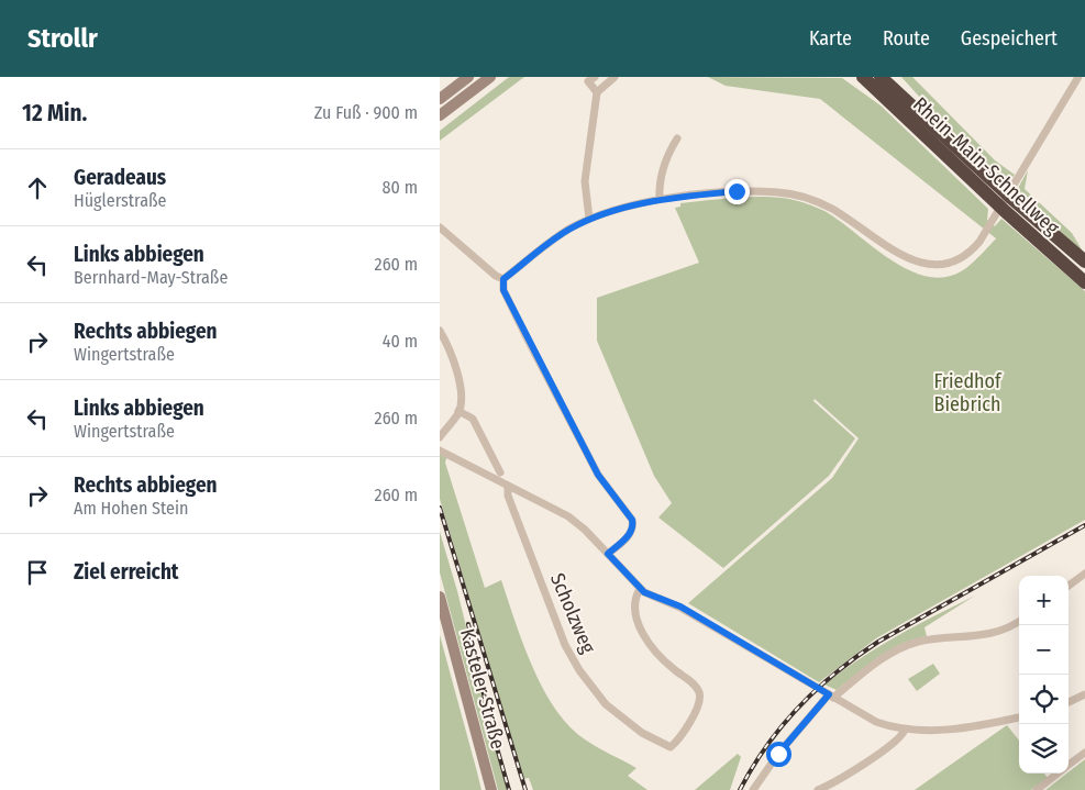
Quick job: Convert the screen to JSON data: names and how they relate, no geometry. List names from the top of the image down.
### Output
{
  "streets": {
    "highway": ["Rhein-Main-Schnellweg"],
    "main road": ["Kasteler Straße"],
    "street": ["Scholzweg"]
  },
  "parks": ["Friedhof Biebrich"],
  "page": {
    "header": "Strollr",
    "nav": ["Karte", "Route", "Gespeichert"],
    "heading": ["12 Min.", "Zu Fuß · 900 m"],
    "list": [
      ["Geradeaus", "Hüglerstraße", "80 m"],
      ["Links abbiegen", "Bernhard-May-Straße", "260 m"],
      ["Rechts abbiegen", "Wingertstraße", "40 m"],
      ["Links abbiegen", "Wingertstraße", "260 m"],
      ["Rechts abbiegen", "Am Hohen Stein", "260 m"],
      "Ziel erreicht"
    ],
    "map_buttons": ["+", "−"]
  }
}
